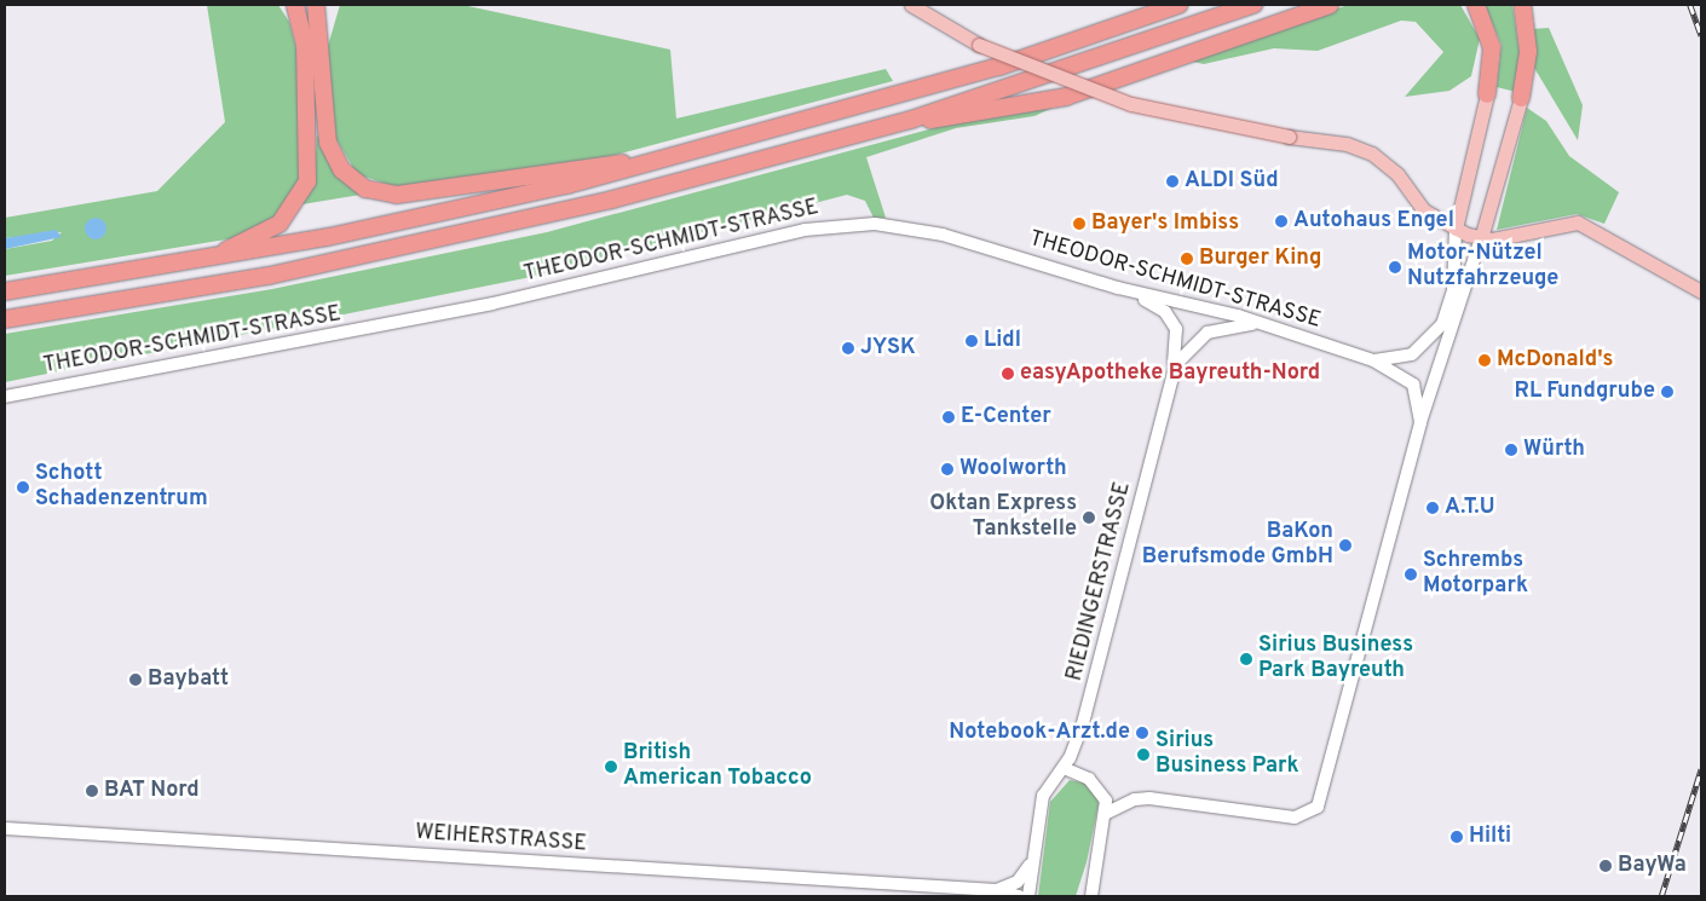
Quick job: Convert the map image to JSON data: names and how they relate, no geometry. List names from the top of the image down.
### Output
{
  "streets": {
    "street": ["THEODOR-SCHMIDT-STRASSE", "RIEDINGERSTRASSE", "WEIHERSTRASSE"]
  },
  "crossings": [
    ["THEODOR-SCHMIDT-STRASSE", "RIEDINGERSTRASSE"]
  ],
  "places": [
    "ALDI Süd",
    "Autohaus Engel",
    "Bayer's Imbiss",
    "Burger King",
    "Motor-Nützel Nutzfahrzeuge",
    "Lidl",
    "JYSK",
    "McDonald's",
    "easyApotheke Bayreuth-Nord",
    "RL Fundgrube",
    "E-Center",
    "Würth",
    "Woolworth",
    "Schott Schadenzentrum",
    "A.T.U",
    "Oktan Express Tankstelle",
    "BaKon Berufsmode GmbH",
    "Schrembs Motorpark",
    "Sirius Business Park Bayreuth",
    "Baybatt",
    "Notebook-Arzt.de",
    "Sirius Business Park",
    "British American Tobacco",
    "BAT Nord",
    "Hilti",
    "BayWa"
  ]
}
